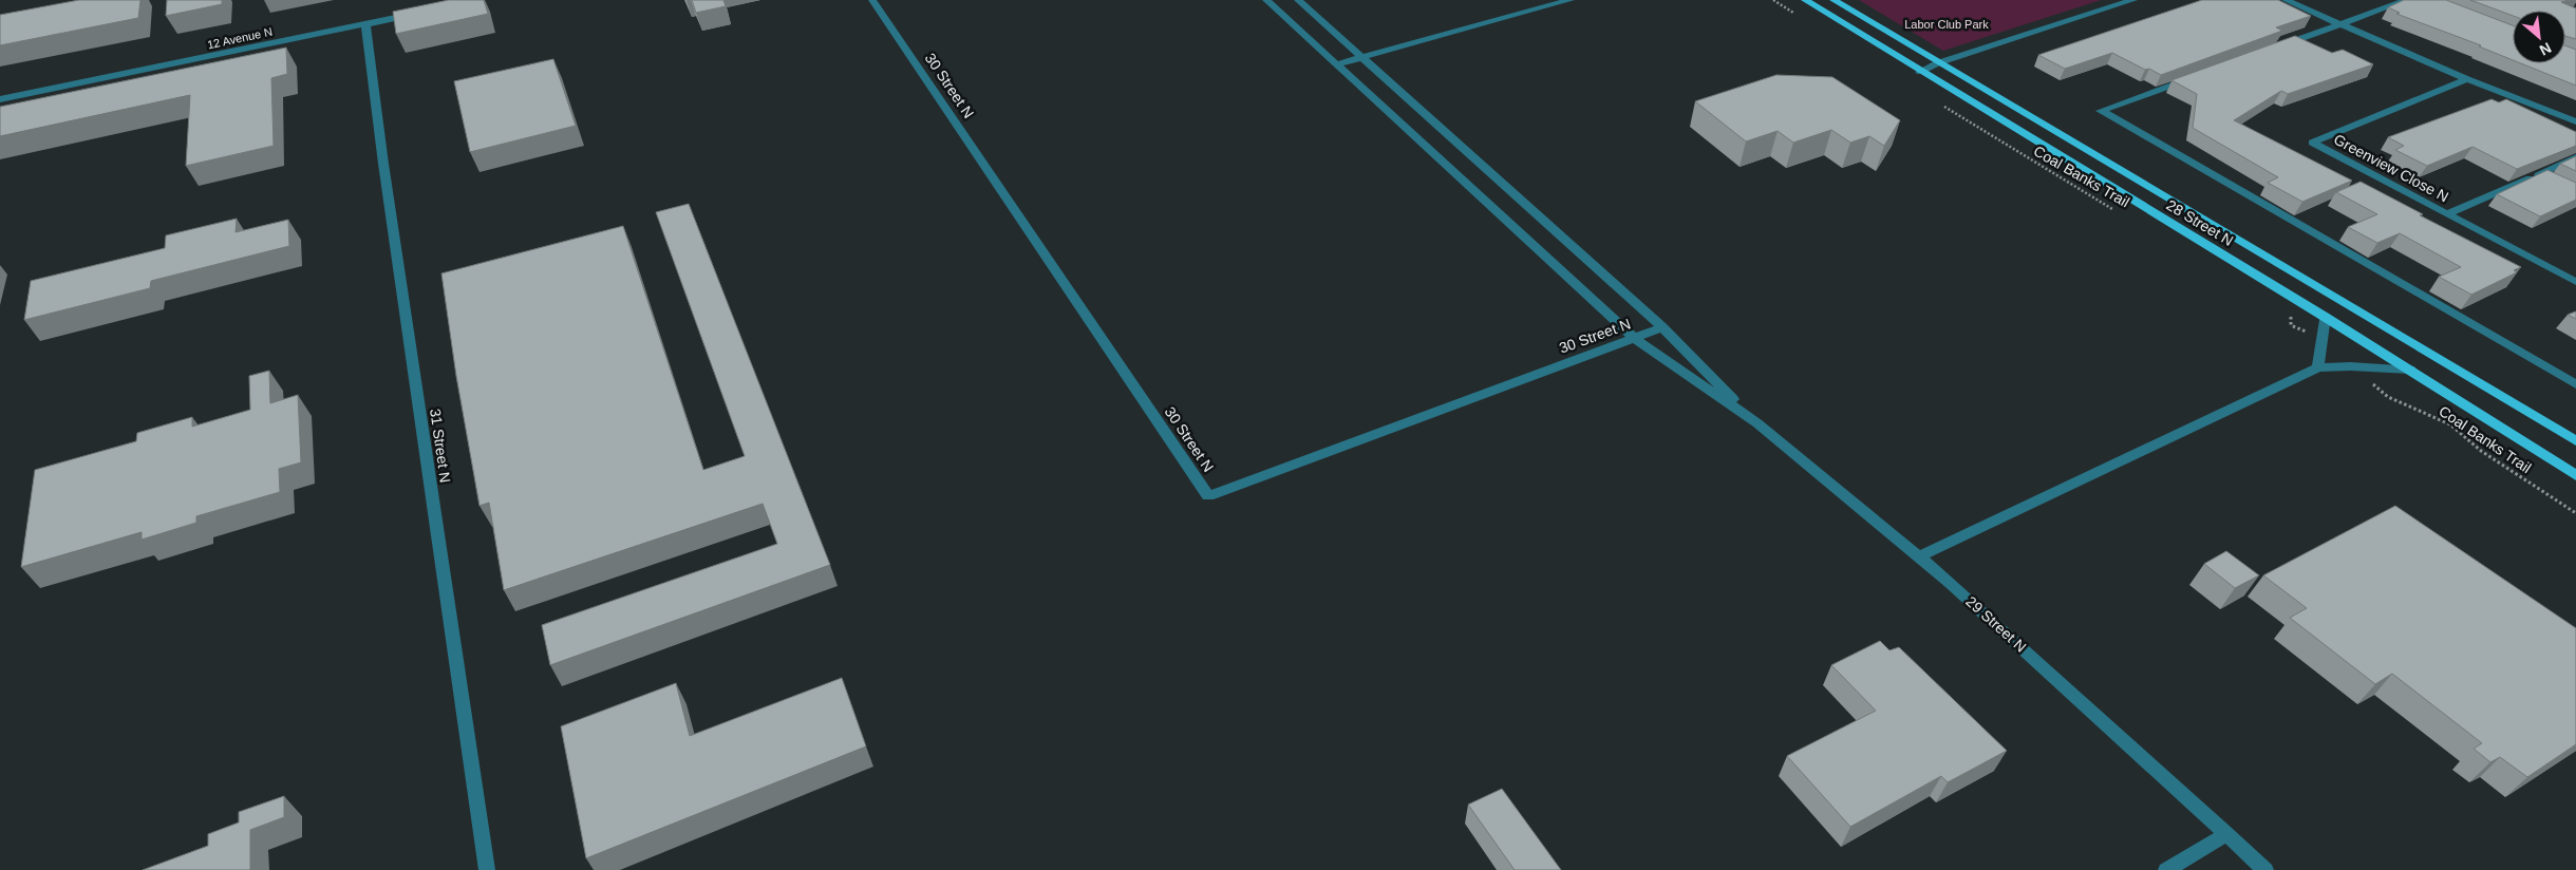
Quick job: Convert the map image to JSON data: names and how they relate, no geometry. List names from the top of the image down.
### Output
{
  "streets": {
    "main road": ["28 Street N"],
    "street": [
      "12 Avenue N",
      "30 Street N",
      "Greenview Close N",
      "31 Street N",
      "29 Street N"
    ],
    "path": ["Coal Banks Trail"]
  },
  "crossings": [
    ["12 Avenue N", "31 Street N"]
  ],
  "parks": ["Labor Club Park"],
  "north": "bottom right"
}
